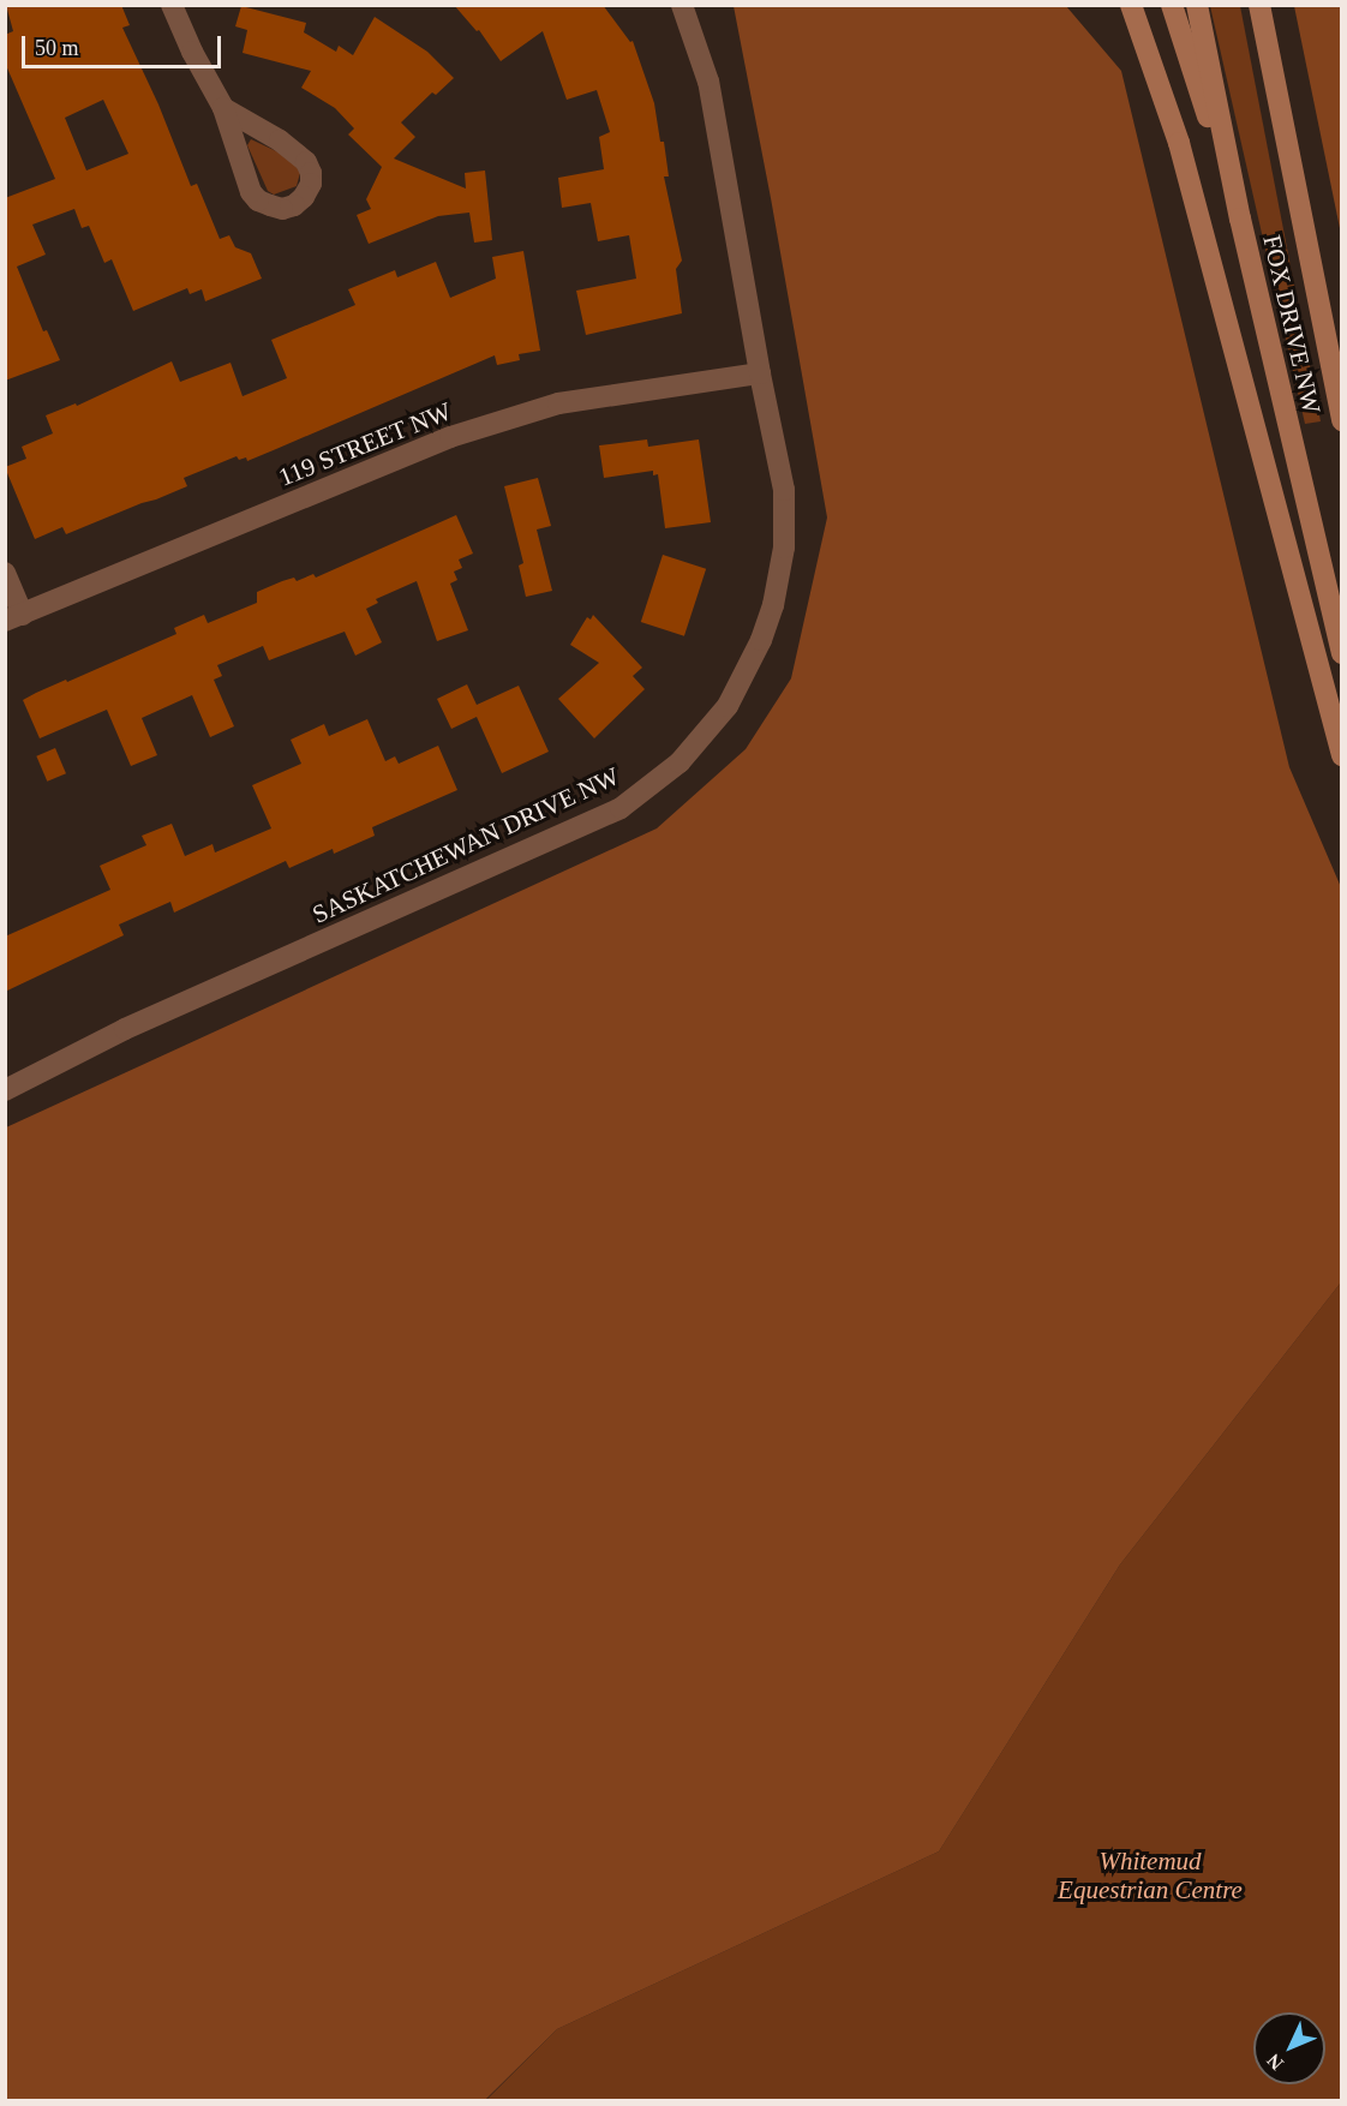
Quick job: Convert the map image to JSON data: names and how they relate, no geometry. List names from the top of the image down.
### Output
{
  "streets": {
    "main road": ["FOX DRIVE NW"],
    "street": ["119 STREET NW", "SASKATCHEWAN DRIVE NW"]
  },
  "crossings": [
    ["119 STREET NW", "SASKATCHEWAN DRIVE NW"]
  ],
  "parks": ["Whitemud Equestrian Centre"],
  "scale_bar": "50 m",
  "north": "bottom left"
}
